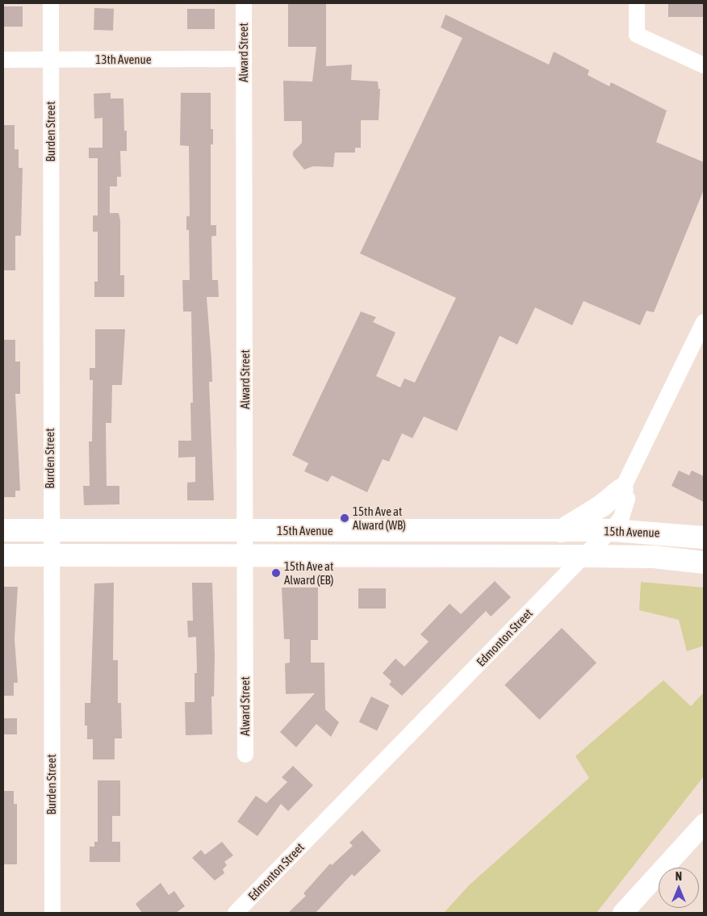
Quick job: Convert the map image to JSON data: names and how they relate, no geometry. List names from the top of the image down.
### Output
{
  "streets": {
    "main road": ["15th Avenue"],
    "street": [
      "Alward Street",
      "13th Avenue",
      "Burden Street",
      "Edmonton Street"
    ]
  },
  "crossings": [
    ["Alward Street", "13th Avenue"],
    ["Alward Street", "15th Avenue"],
    ["13th Avenue", "Burden Street"],
    ["Burden Street", "15th Avenue"],
    ["15th Avenue", "Edmonton Street"]
  ],
  "places": ["15th Ave at Alward (WB)", "15th Ave at Alward (EB)"],
  "north": "top"
}
